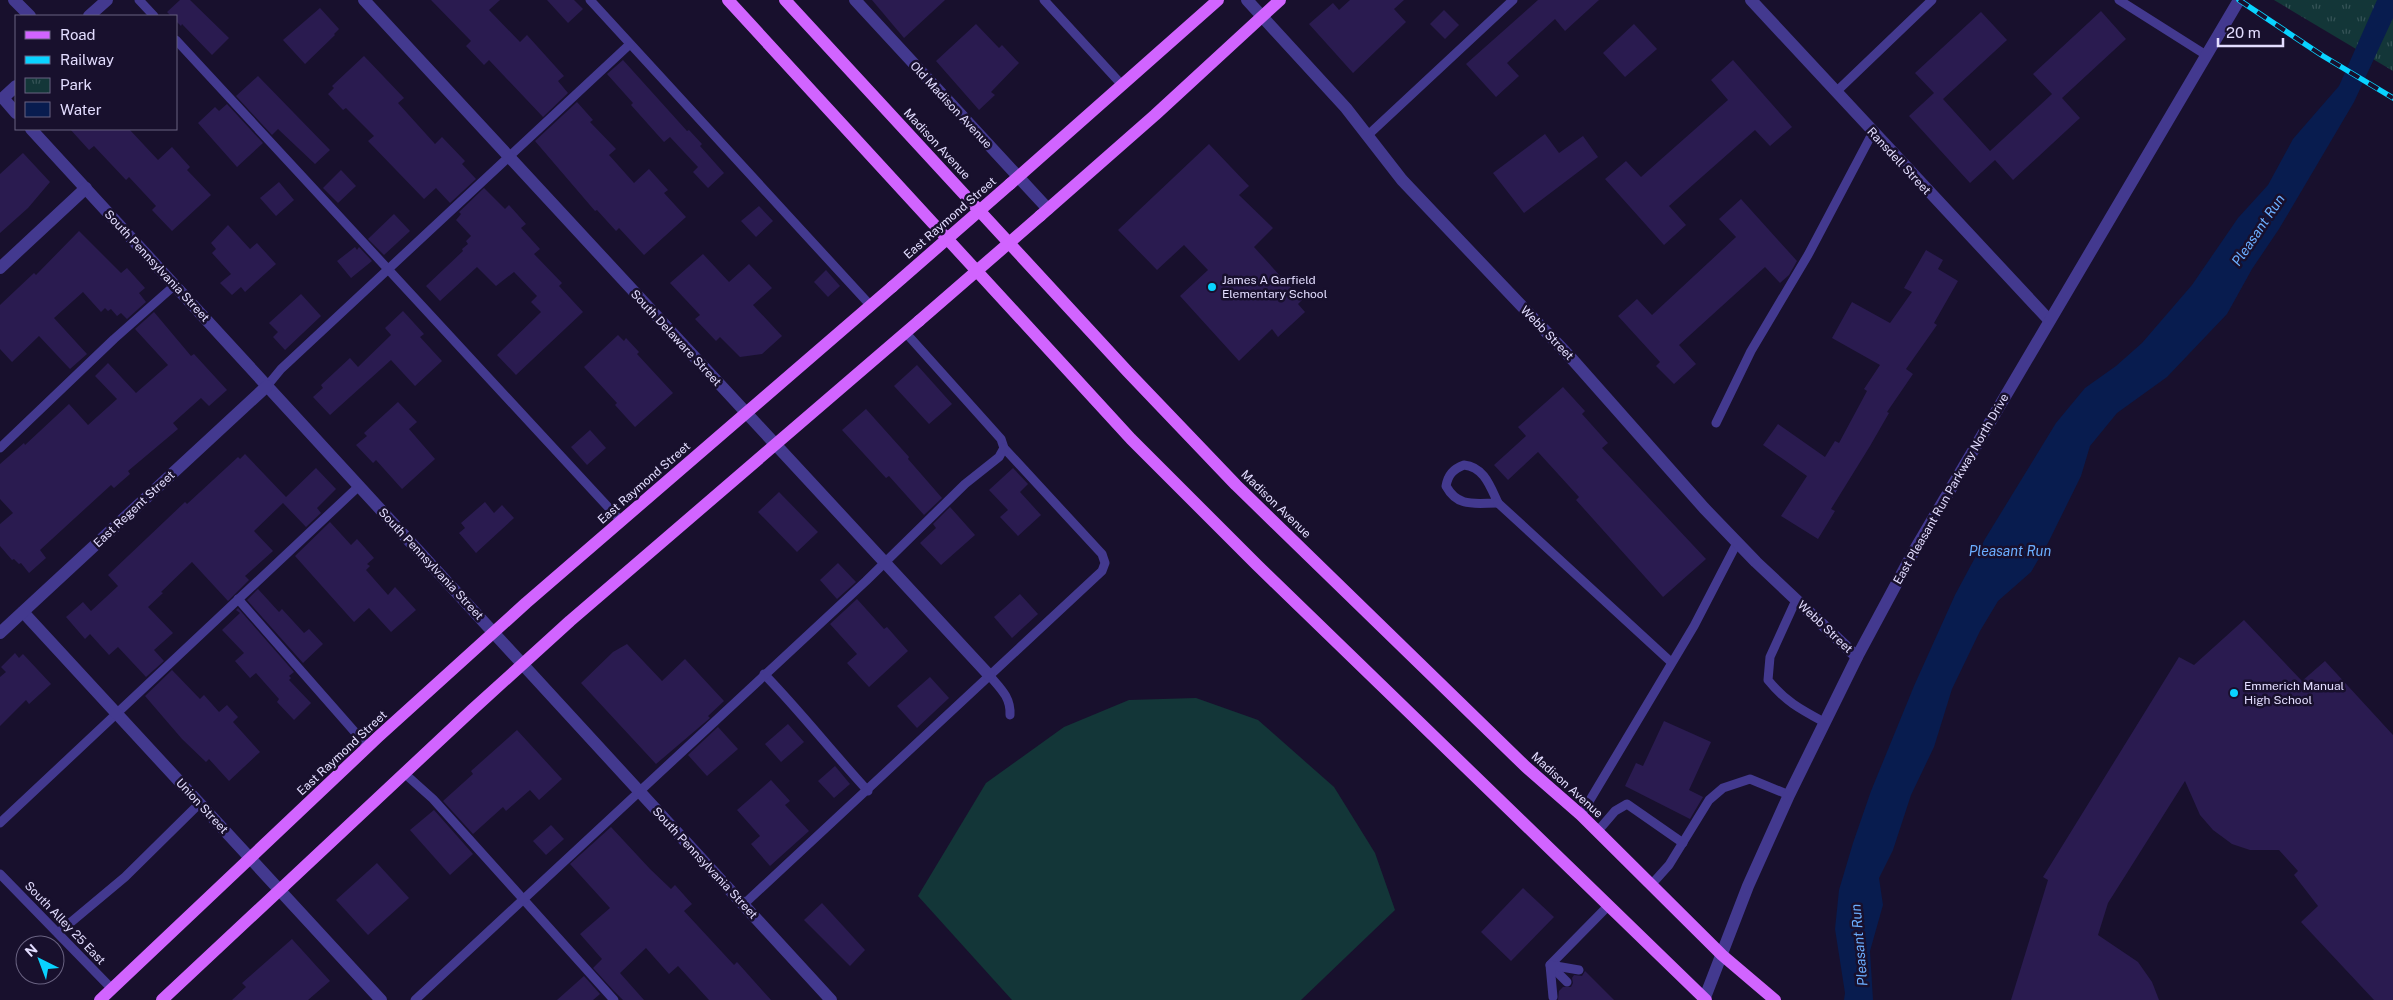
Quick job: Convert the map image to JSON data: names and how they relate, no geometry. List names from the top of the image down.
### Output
{
  "streets": {
    "main road": ["Madison Avenue", "East Raymond Street"],
    "street": [
      "Old Madison Avenue",
      "Ransdell Street",
      "South Pennsylvania Street",
      "Webb Street",
      "South Delaware Street",
      "East Pleasant Run Parkway North Drive",
      "East Regent Street",
      "Union Street"
    ],
    "lane": ["South Alley 25 East"]
  },
  "crossings": [
    ["Old Madison Avenue", "East Raymond Street"],
    ["Madison Avenue", "East Pleasant Run Parkway North Drive"],
    ["Ransdell Street", "East Pleasant Run Parkway North Drive"],
    ["East Raymond Street", "South Pennsylvania Street"],
    ["East Raymond Street", "South Delaware Street"],
    ["East Raymond Street", "Union Street"],
    ["East Raymond Street", "South Alley 25 East"],
    ["South Pennsylvania Street", "East Regent Street"],
    ["Webb Street", "East Pleasant Run Parkway North Drive"],
    ["East Regent Street", "Union Street"]
  ],
  "water": ["Pleasant Run"],
  "places": ["James A Garfield Elementary School", "Emmerich Manual High School"],
  "legend": [
    "Road",
    "Railway",
    "Park",
    "Water"
  ],
  "scale_bar": "20 m",
  "north": "top left"
}
